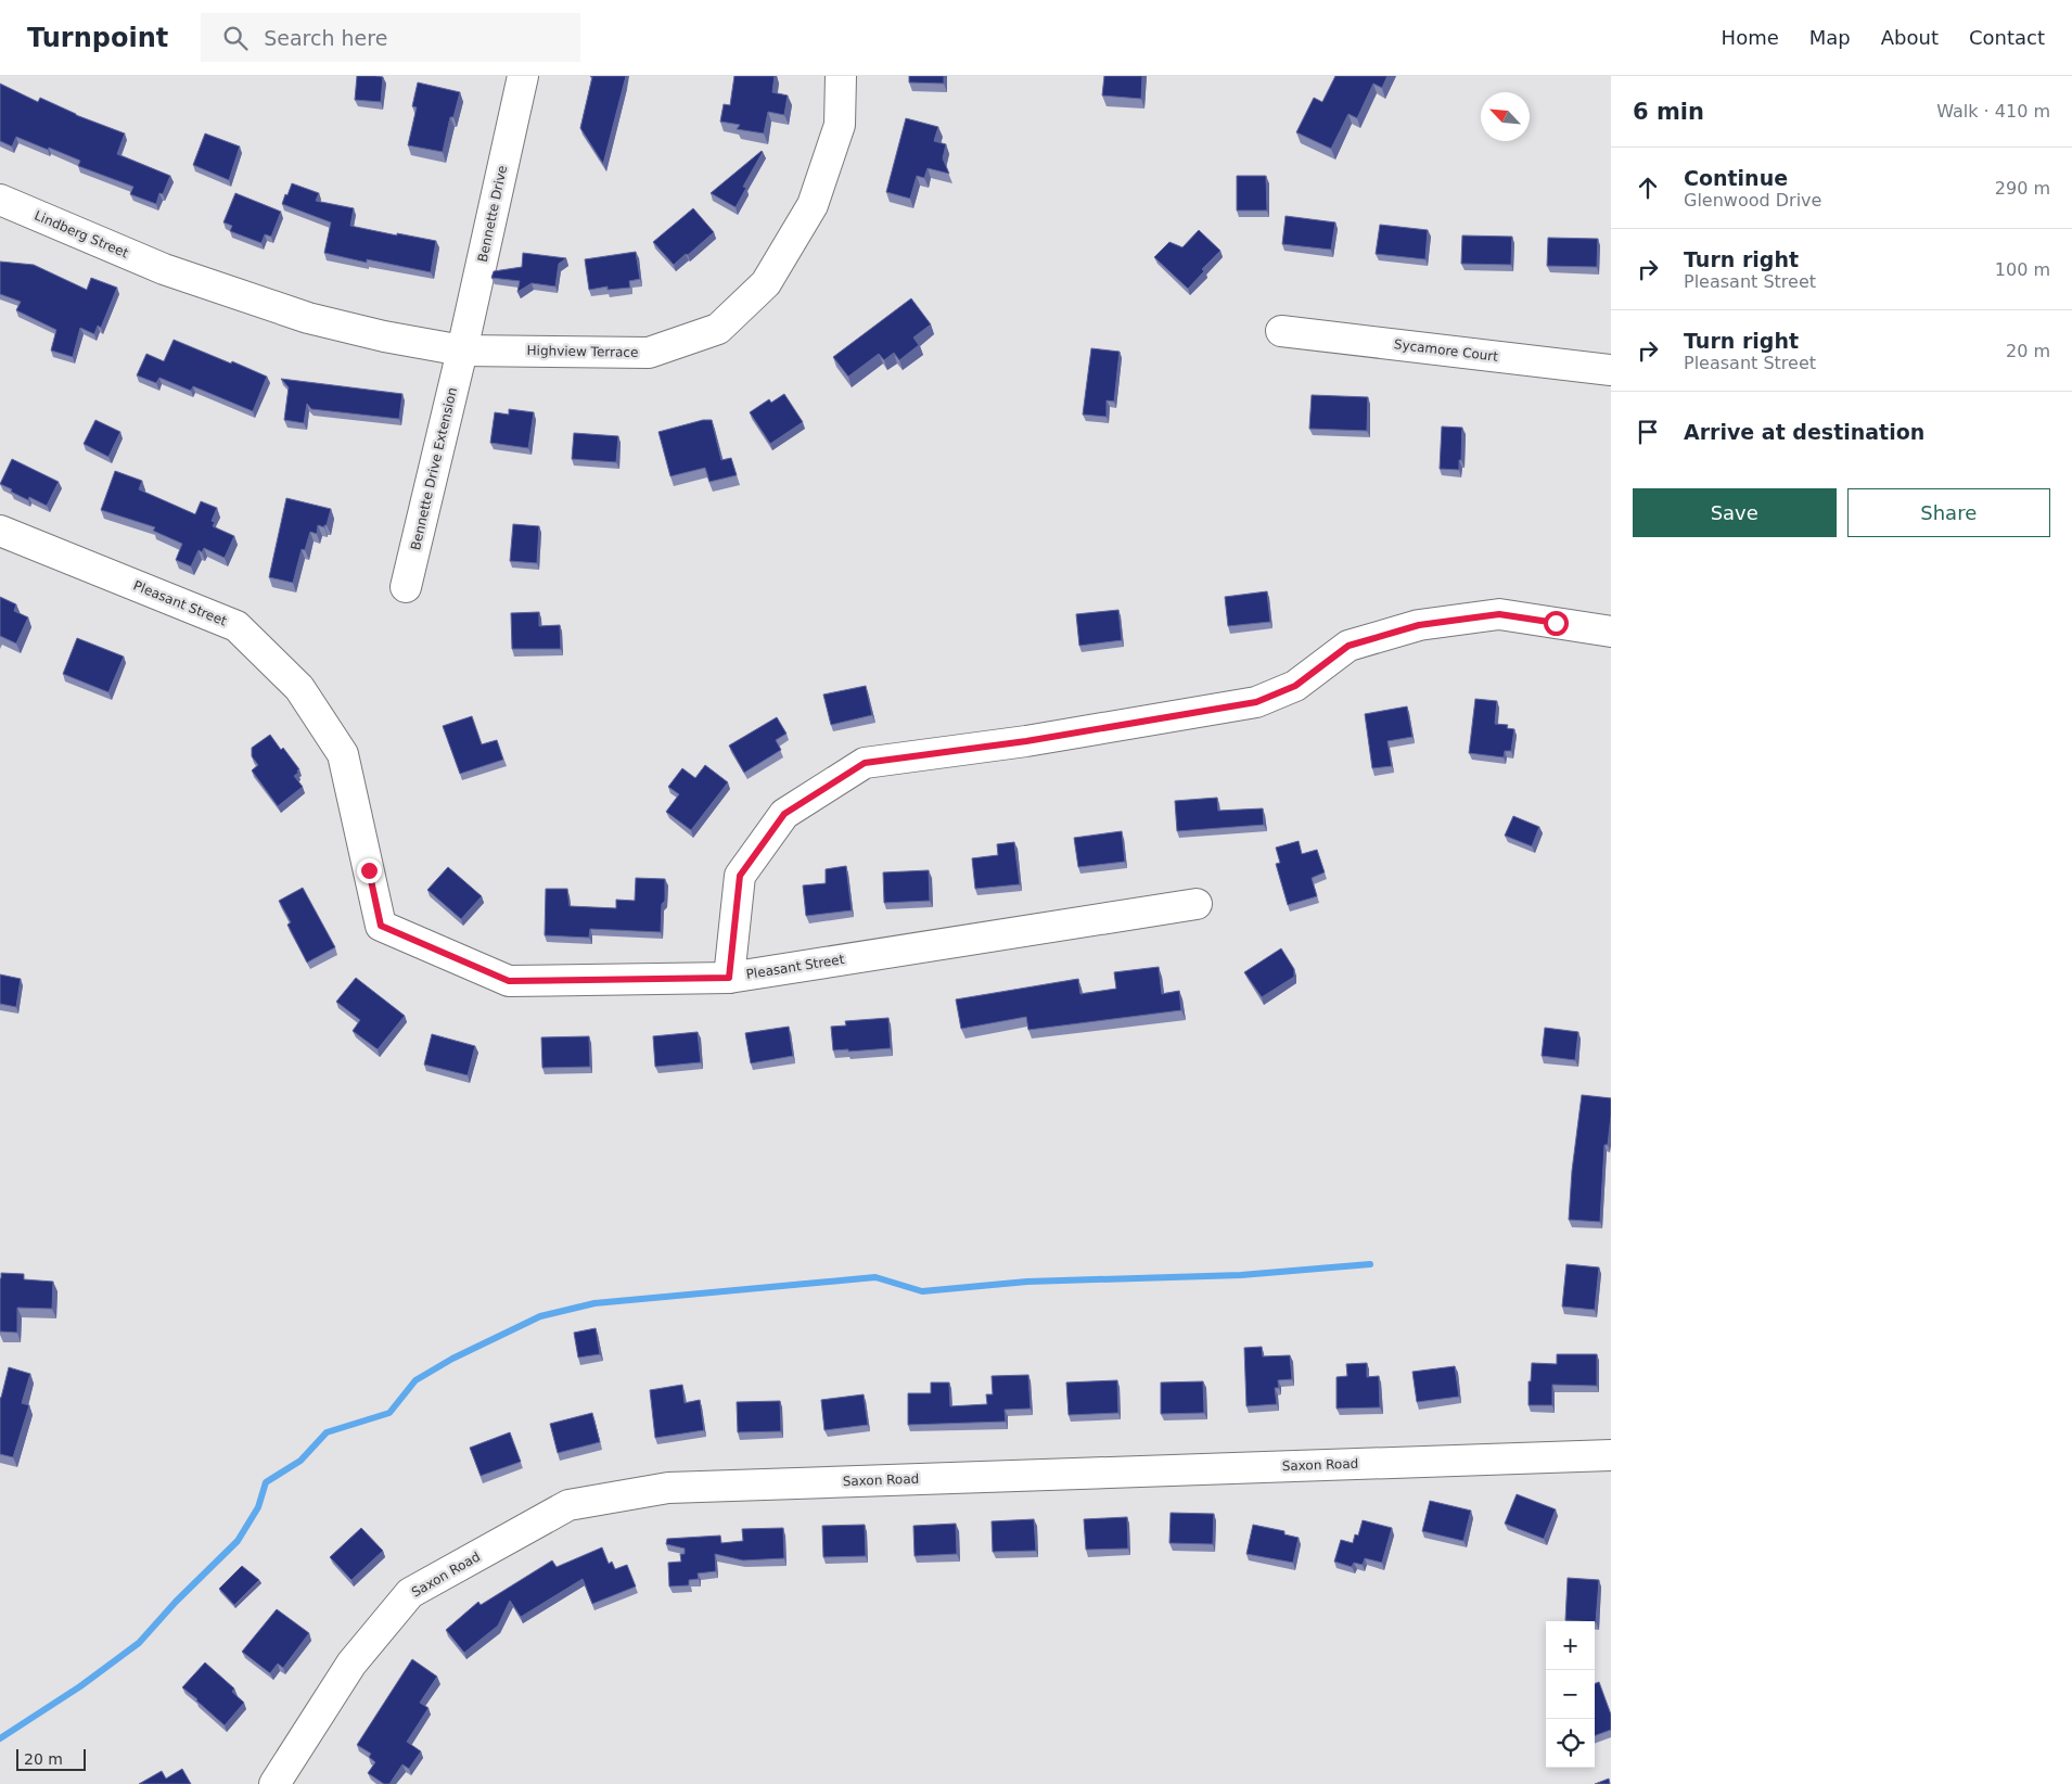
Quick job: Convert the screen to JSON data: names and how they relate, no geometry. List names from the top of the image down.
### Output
{
  "streets": {
    "street": [
      "Bennette Drive",
      "Lindberg Street",
      "Sycamore Court",
      "Highview Terrace",
      "Bennette Drive Extension",
      "Pleasant Street",
      "Saxon Road"
    ]
  },
  "crossings": [
    ["Bennette Drive", "Highview Terrace"],
    ["Bennette Drive", "Bennette Drive Extension"],
    ["Lindberg Street", "Highview Terrace"],
    ["Highview Terrace", "Bennette Drive Extension"]
  ],
  "scale_bar": "20 m",
  "north": "top left",
  "page": {
    "header": "Turnpoint",
    "search": "Search here",
    "nav": [
      "Home",
      "Map",
      "About",
      "Contact"
    ],
    "heading": ["6 min", "Walk · 410 m"],
    "list": [
      ["Continue", "Glenwood Drive", "290 m"],
      ["Turn right", "Pleasant Street", "100 m"],
      ["Turn right", "Pleasant Street", "20 m"],
      "Arrive at destination"
    ],
    "buttons": ["Save", "Share"],
    "map_buttons": ["+", "−"],
    "scale": "20 m"
  }
}
